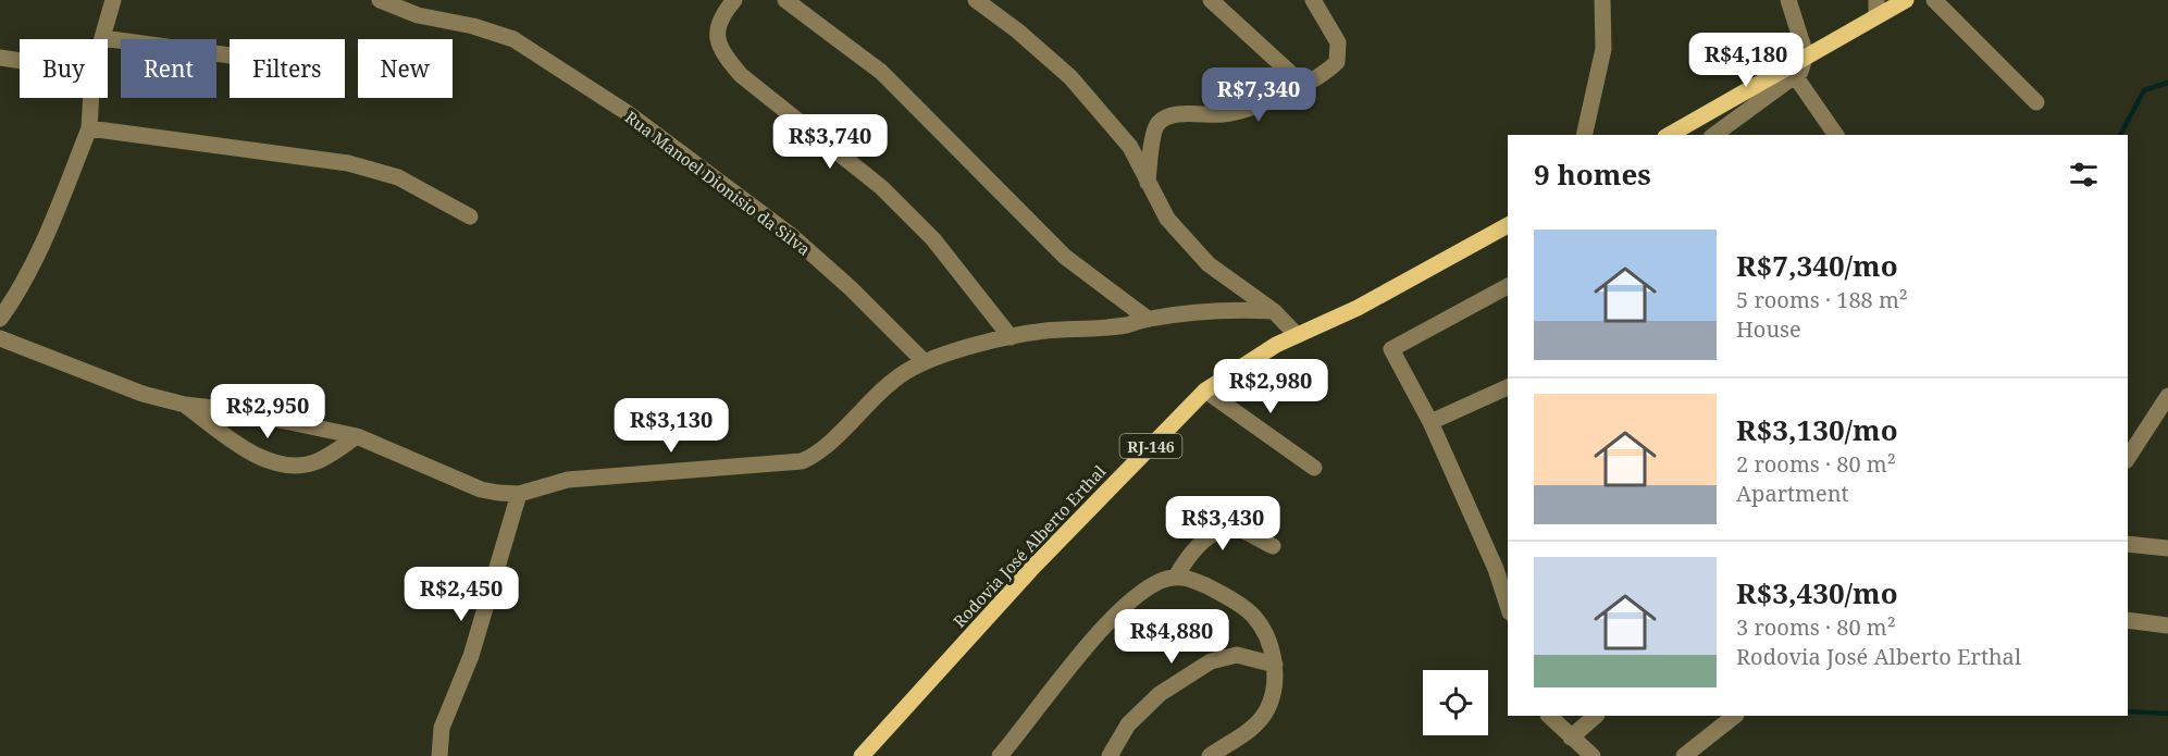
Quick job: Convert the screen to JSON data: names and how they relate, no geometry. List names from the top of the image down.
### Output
{
  "streets": {
    "main road": ["RJ-146", "Rodovia José Alberto Erthal"],
    "street": ["Rua Manoel Dionisio da Silva"]
  },
  "page": {
    "price": [
      "R$4,180",
      "R$7,340",
      "R$3,740",
      "R$2,980",
      "R$2,950",
      "R$3,130",
      "R$3,430",
      "R$2,450",
      "R$4,880"
    ],
    "chip": [
      "Buy",
      "Rent",
      "Filters",
      "New"
    ],
    "heading": "9 homes",
    "list": [
      {
        "name": "R$7,340/mo",
        "note": "5 rooms · 188 m² · House"
      },
      {
        "name": "R$3,130/mo",
        "note": "2 rooms · 80 m² · Apartment"
      },
      {
        "name": "R$3,430/mo",
        "note": "3 rooms · 80 m² · Rodovia José Alberto Erthal"
      }
    ]
  }
}
